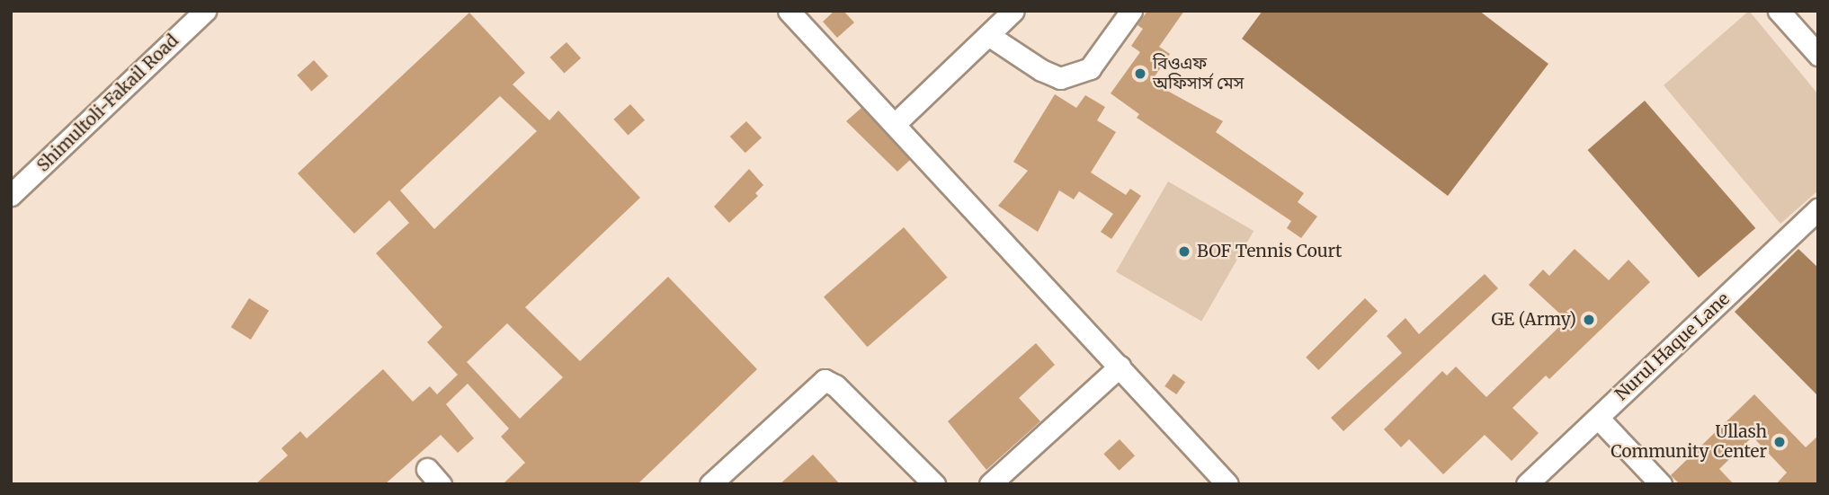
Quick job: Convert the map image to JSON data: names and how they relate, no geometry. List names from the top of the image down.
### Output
{
  "streets": {
    "street": ["Shimultoli-Fakail Road", "Nurul Haque Lane"]
  },
  "places": [
    "বিওএফ অফিসার্স মেস",
    "BOF Tennis Court",
    "GE (Army)",
    "Ullash Community Center"
  ]
}
